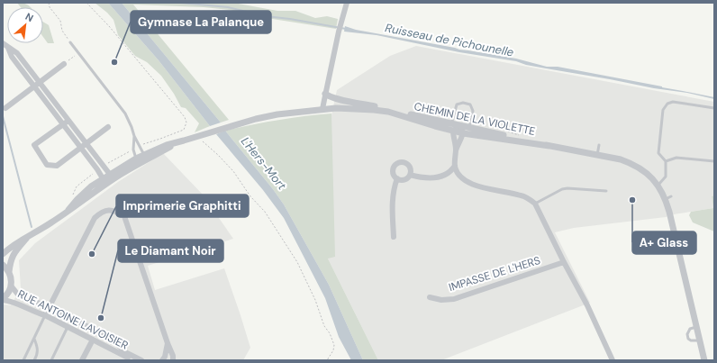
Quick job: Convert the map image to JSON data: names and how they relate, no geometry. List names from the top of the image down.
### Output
{
  "streets": {
    "street": ["CHEMIN DE LA VIOLETTE", "IMPASSE DE L'HERS", "RUE ANTOINE LAVOISIER"]
  },
  "water": ["Ruisseau de Pichounelle", "L'Hers-Mort"],
  "places": [
    "Gymnase La Palanque",
    "A+ Glass",
    "Imprimerie Graphitti",
    "Le Diamant Noir"
  ],
  "north": "top right"
}
